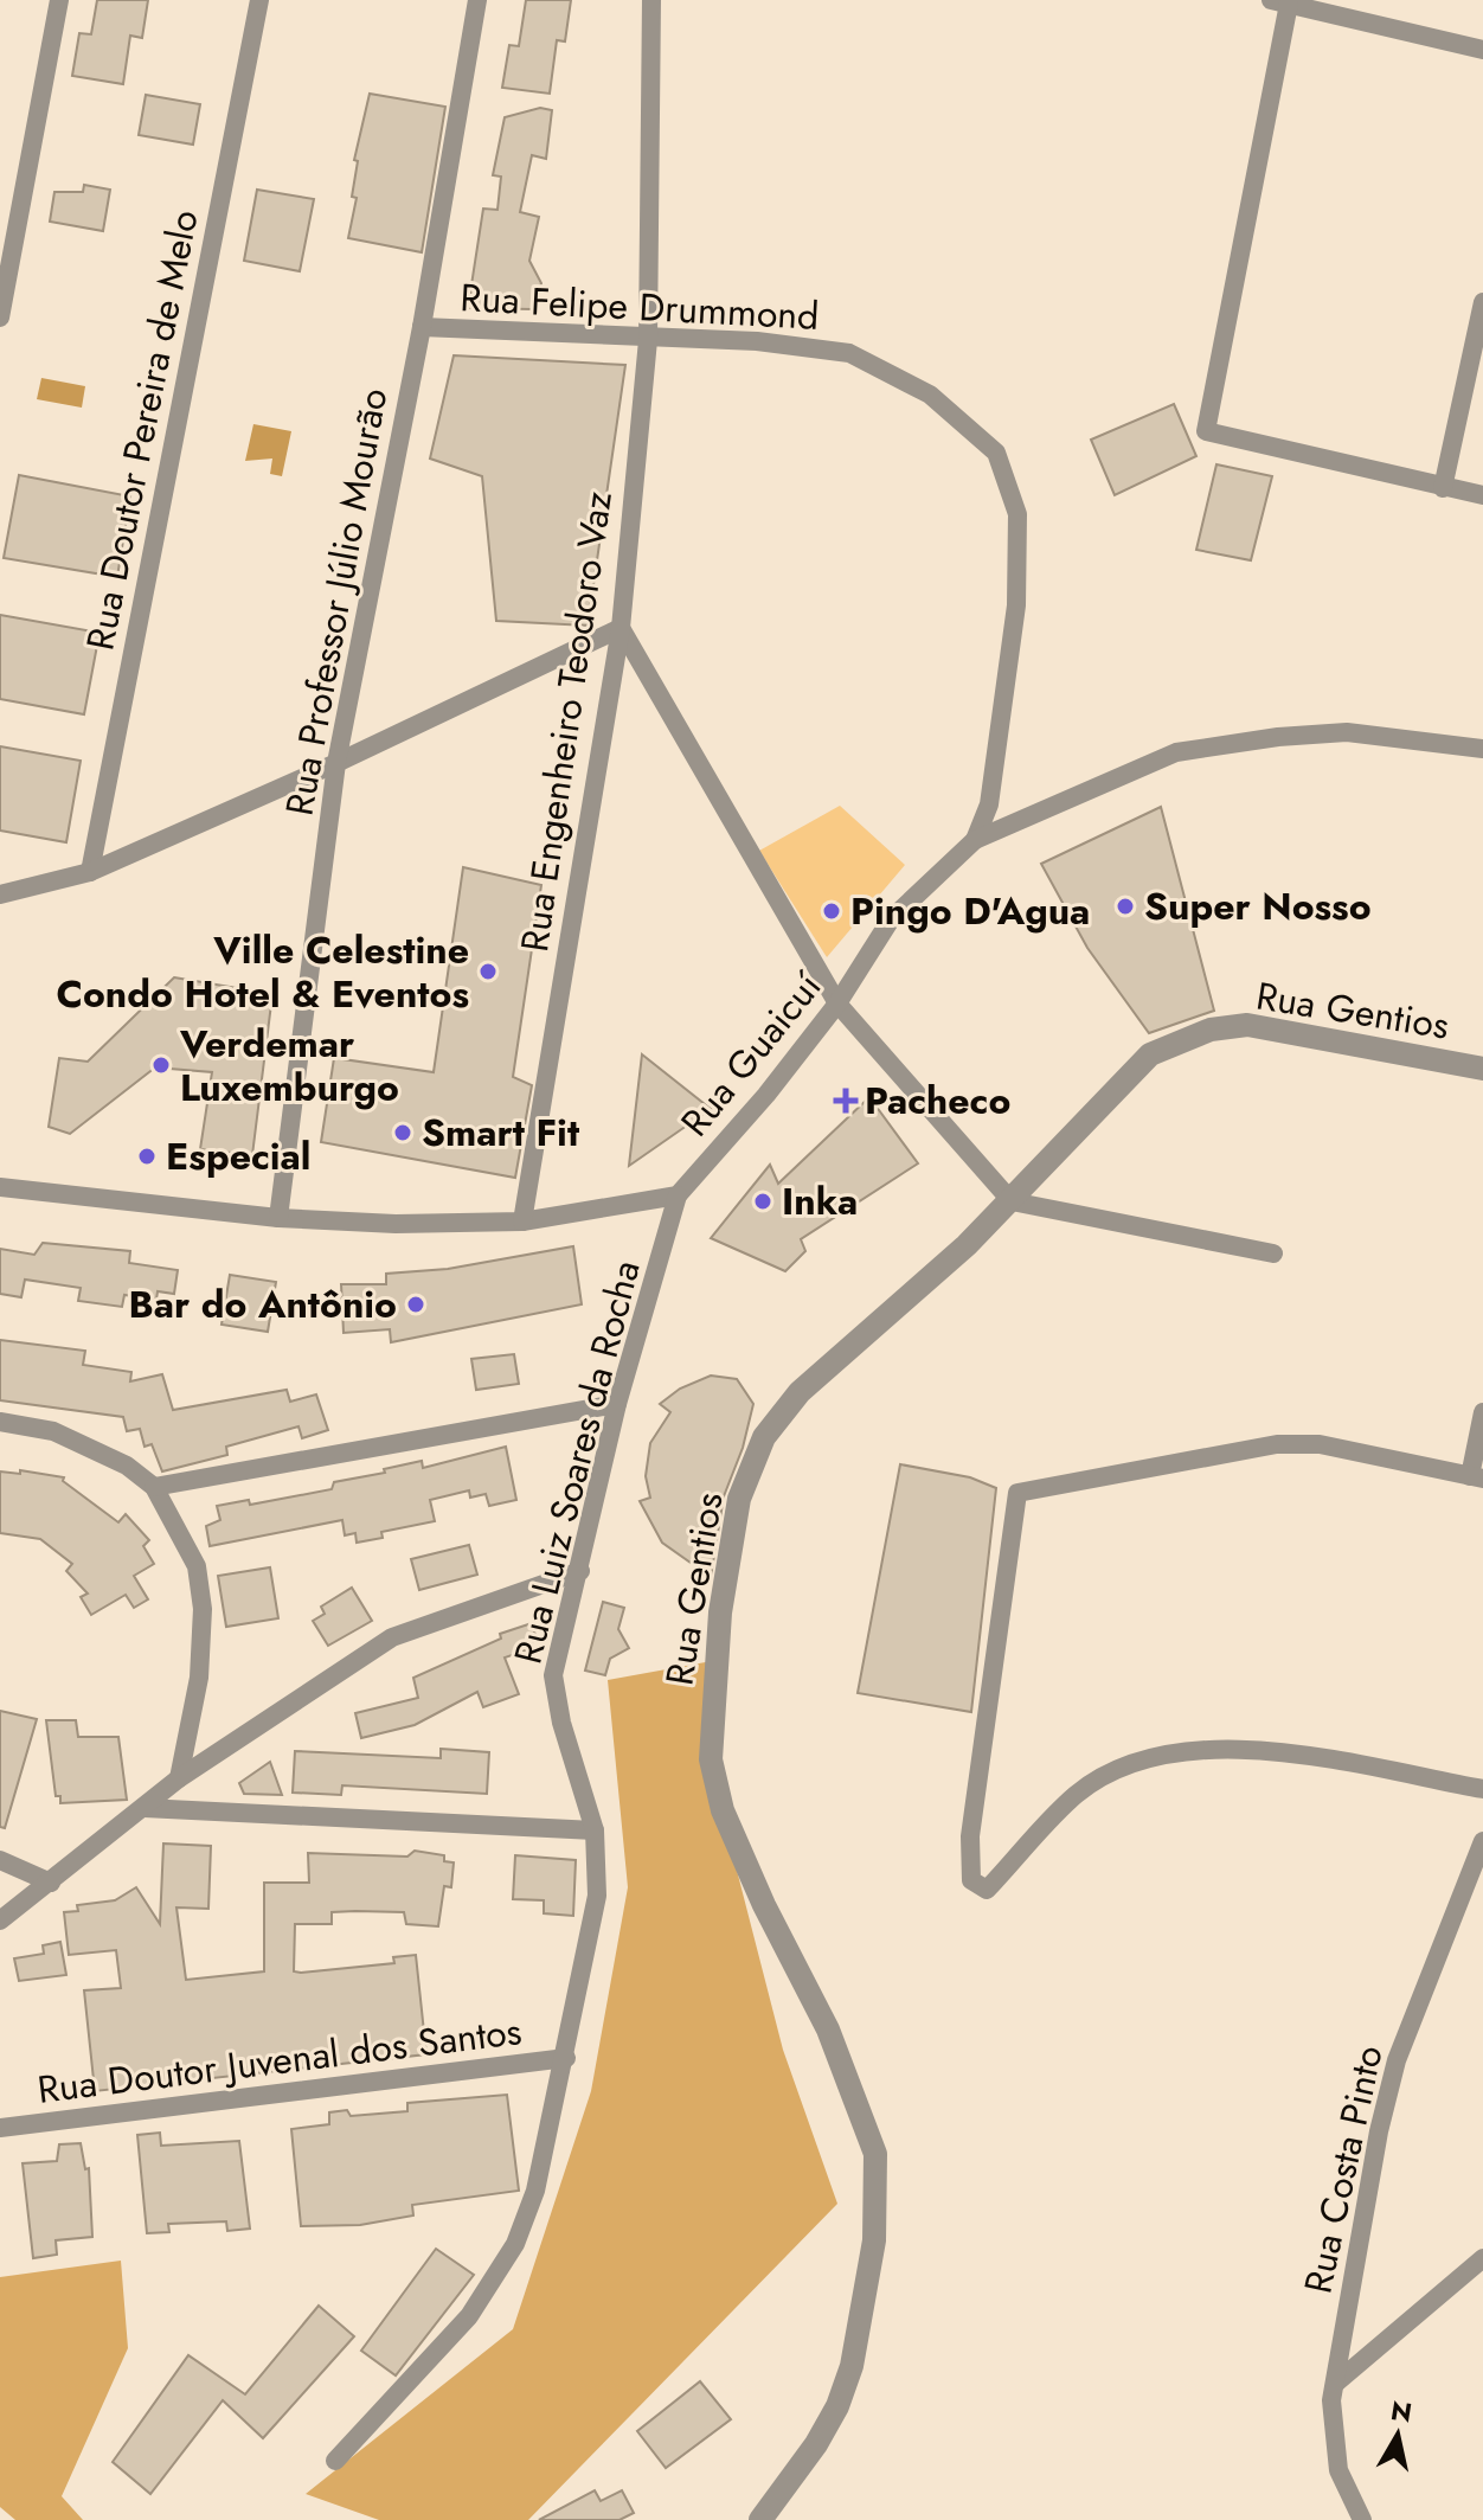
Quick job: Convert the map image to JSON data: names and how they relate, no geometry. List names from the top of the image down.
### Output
{
  "streets": {
    "street": [
      "Rua Felipe Drummond",
      "Rua Doutor Pereira de Melo",
      "Rua Professor Júlio Mourão",
      "Rua Engenheiro Teodoro Vaz",
      "Rua Gentios",
      "Rua Guaicuí",
      "Rua Luiz Soares da Rocha",
      "Rua Doutor Juvenal dos Santos",
      "Rua Costa Pinto"
    ]
  },
  "crossings": [
    ["Rua Felipe Drummond", "Rua Professor Júlio Mourão"],
    ["Rua Felipe Drummond", "Rua Engenheiro Teodoro Vaz"],
    ["Rua Felipe Drummond", "Rua Guaicuí"],
    ["Rua Guaicuí", "Rua Luiz Soares da Rocha"],
    ["Rua Luiz Soares da Rocha", "Rua Doutor Juvenal dos Santos"]
  ],
  "places": {
    "other": [
      "Super Nosso",
      "Pingo D'Agua",
      "Ville Celestine Condo Hotel & Eventos",
      "Verdemar Luxemburgo",
      "Smart Fit",
      "Especial",
      "Inka",
      "Bar do Antônio"
    ],
    "health": ["Pacheco"]
  },
  "north": "top"
}
